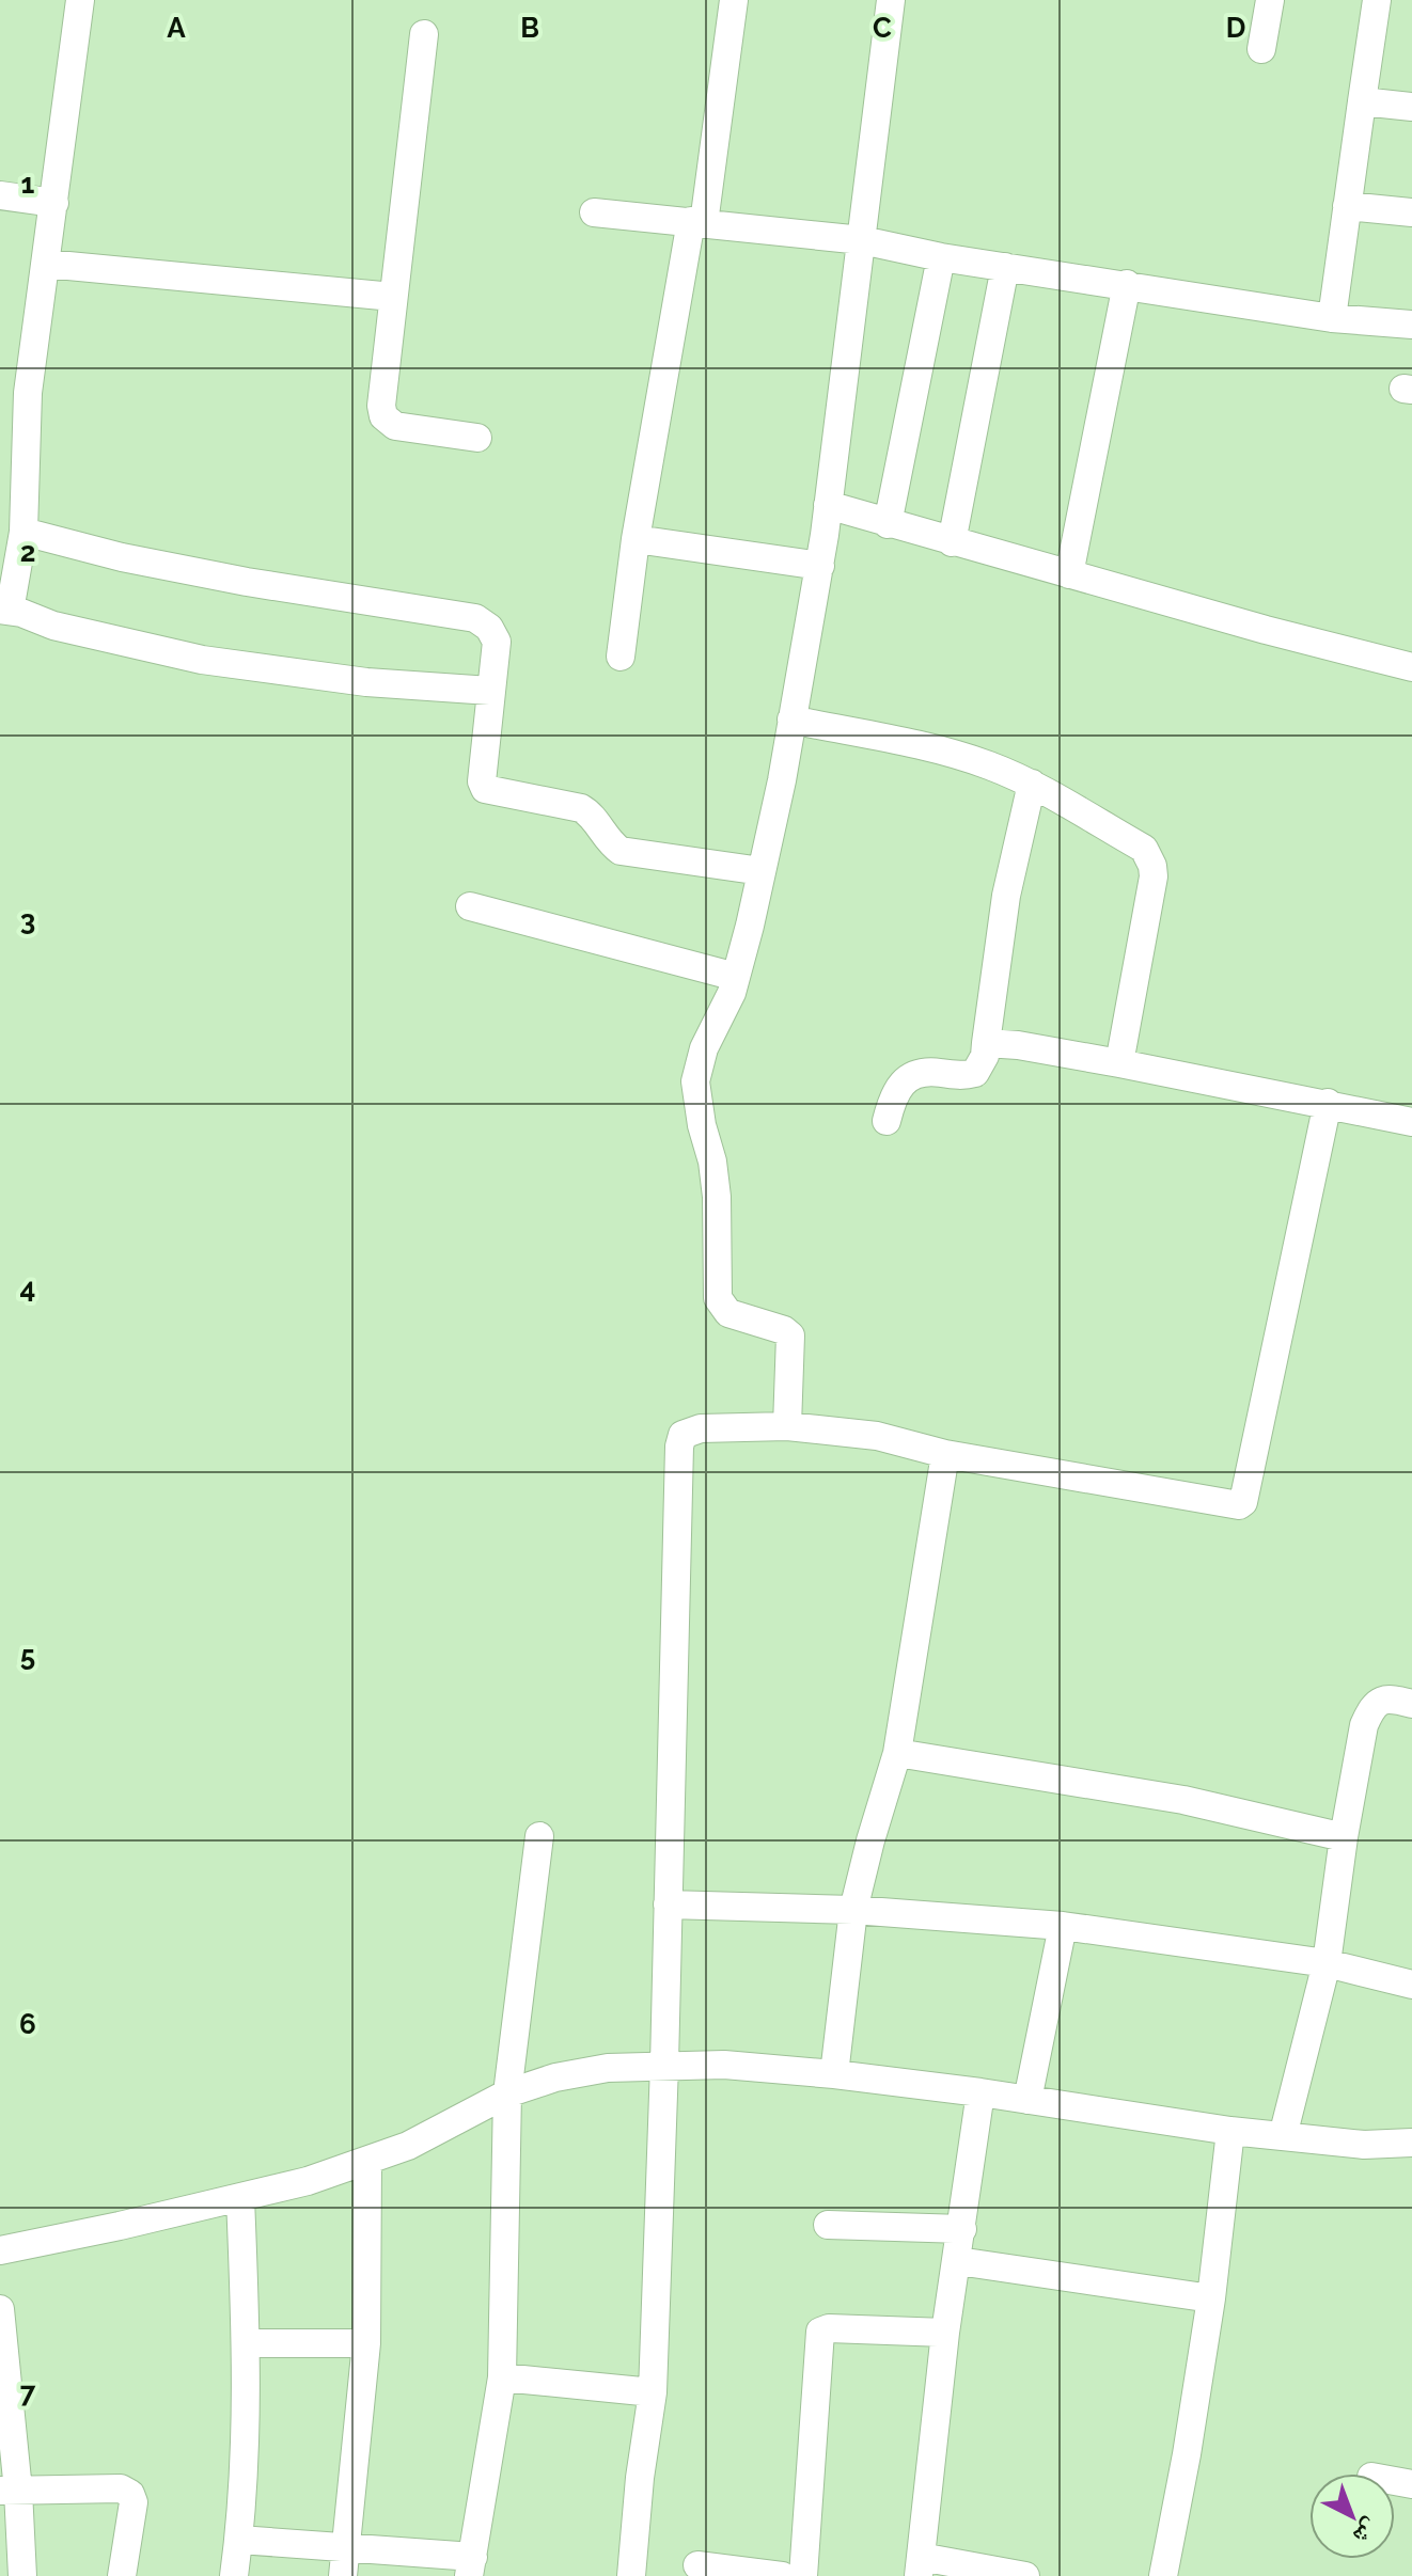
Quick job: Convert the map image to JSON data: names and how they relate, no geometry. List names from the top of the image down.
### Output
{
  "north": "bottom right",
  "grid": {
    "columns": [
      "A",
      "B",
      "C",
      "D"
    ],
    "rows": [
      "1",
      "2",
      "3",
      "4",
      "5",
      "6",
      "7"
    ]
  }
}
